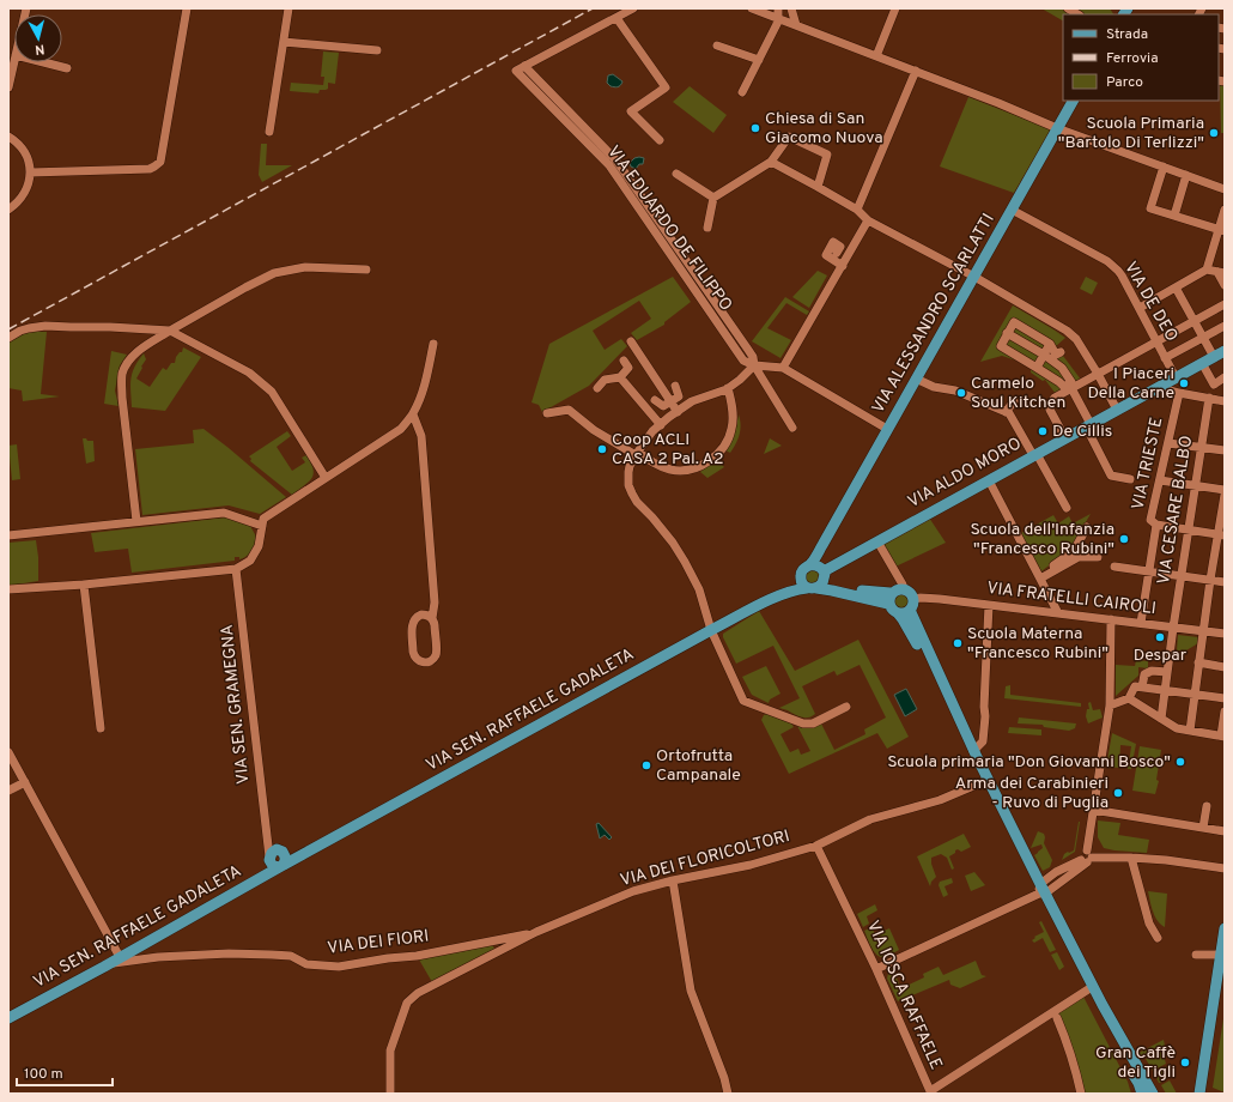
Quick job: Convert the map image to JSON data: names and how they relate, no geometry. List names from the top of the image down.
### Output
{
  "streets": {
    "main road": ["VIA ALESSANDRO SCARLATTI", "VIA ALDO MORO", "VIA SEN. RAFFAELE GADALETA"],
    "street": [
      "VIA EDUARDO DE FILIPPO",
      "VIA DE DEO",
      "VIA TRIESTE",
      "VIA CESARE BALBO",
      "VIA FRATELLI CAIROLI",
      "VIA SEN. GRAMEGNA",
      "VIA DEI FLORICOLTORI",
      "VIA DEI FIORI",
      "VIA IOSCA RAFFAELE"
    ]
  },
  "crossings": [
    ["VIA DE DEO", "VIA ALESSANDRO SCARLATTI"],
    ["VIA DE DEO", "VIA ALDO MORO"],
    ["VIA ALESSANDRO SCARLATTI", "VIA ALDO MORO"],
    ["VIA ALESSANDRO SCARLATTI", "VIA SEN. RAFFAELE GADALETA"],
    ["VIA TRIESTE", "VIA FRATELLI CAIROLI"],
    ["VIA ALDO MORO", "VIA SEN. RAFFAELE GADALETA"],
    ["VIA CESARE BALBO", "VIA FRATELLI CAIROLI"],
    ["VIA SEN. GRAMEGNA", "VIA SEN. RAFFAELE GADALETA"],
    ["VIA SEN. RAFFAELE GADALETA", "VIA DEI FIORI"],
    ["VIA DEI FLORICOLTORI", "VIA DEI FIORI"],
    ["VIA DEI FLORICOLTORI", "VIA IOSCA RAFFAELE"]
  ],
  "places": [
    "Chiesa di San Giacomo Nuova",
    "Scuola Primaria \"Bartolo Di Terlizzi\"",
    "I Piaceri Della Carne",
    "Carmelo Soul Kitchen",
    "De Cillis",
    "Coop ACLI CASA 2 Pal. A2",
    "Scuola dell'Infanzia \"Francesco Rubini\"",
    "Despar",
    "Scuola Materna \"Francesco Rubini\"",
    "Scuola primaria \"Don Giovanni Bosco\"",
    "Ortofrutta Campanale",
    "Arma dei Carabinieri - Ruvo di Puglia",
    "Gran Caffè dei Tigli"
  ],
  "legend": ["Strada", "Ferrovia", "Parco"],
  "scale_bar": "100 m",
  "north": "bottom"
}
